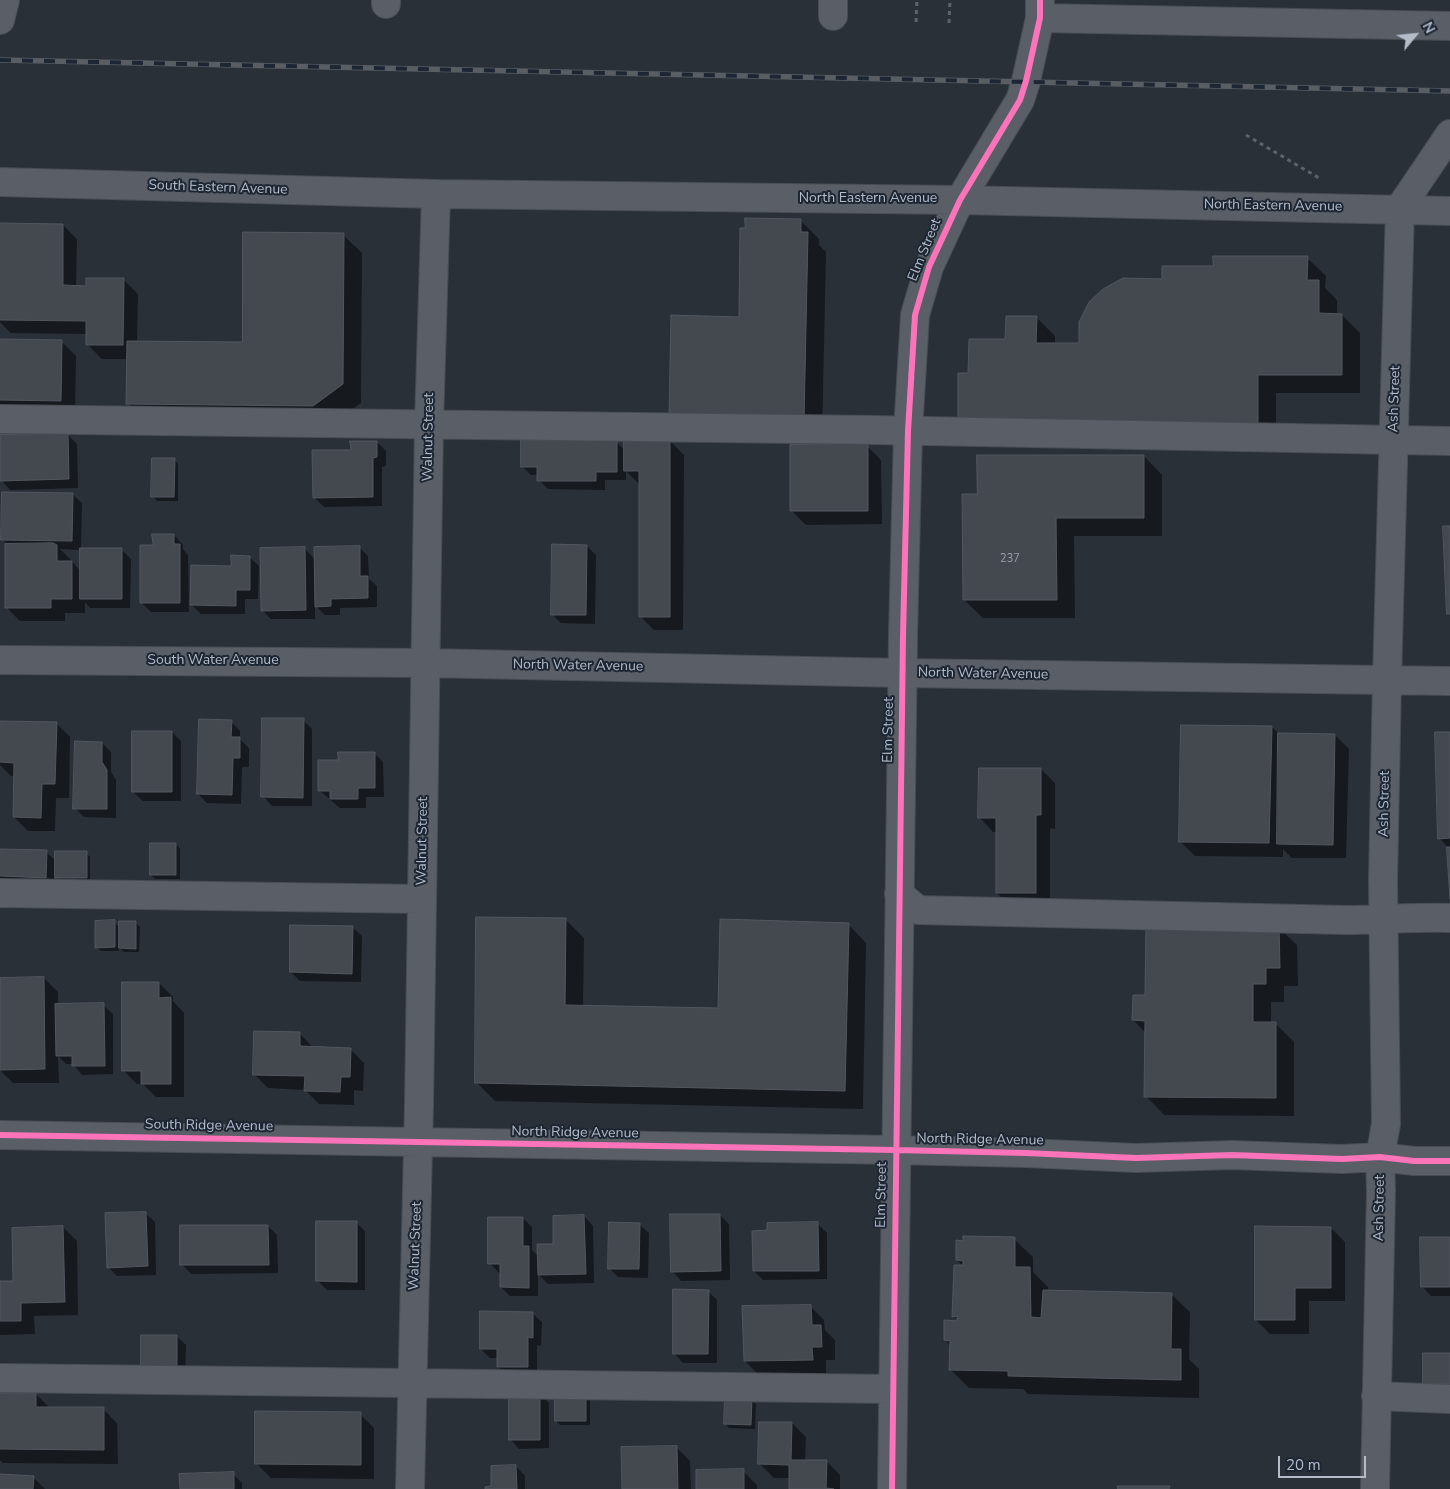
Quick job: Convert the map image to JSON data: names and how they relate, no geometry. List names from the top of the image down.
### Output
{
  "streets": {
    "street": [
      "South Eastern Avenue",
      "North Eastern Avenue",
      "Elm Street",
      "Ash Street",
      "Walnut Street",
      "South Water Avenue",
      "North Water Avenue",
      "South Ridge Avenue",
      "North Ridge Avenue"
    ]
  },
  "crossings": [
    ["South Eastern Avenue", "North Eastern Avenue"],
    ["South Eastern Avenue", "Walnut Street"],
    ["North Eastern Avenue", "Elm Street"],
    ["North Eastern Avenue", "Ash Street"],
    ["North Eastern Avenue", "Walnut Street"],
    ["Elm Street", "North Water Avenue"],
    ["Elm Street", "North Ridge Avenue"],
    ["Ash Street", "North Water Avenue"],
    ["Ash Street", "North Ridge Avenue"],
    ["Walnut Street", "South Water Avenue"],
    ["Walnut Street", "North Water Avenue"],
    ["Walnut Street", "South Ridge Avenue"],
    ["Walnut Street", "North Ridge Avenue"],
    ["South Water Avenue", "North Water Avenue"],
    ["South Ridge Avenue", "North Ridge Avenue"]
  ],
  "house_numbers": ["237"],
  "scale_bar": "20 m",
  "north": "top right"
}
